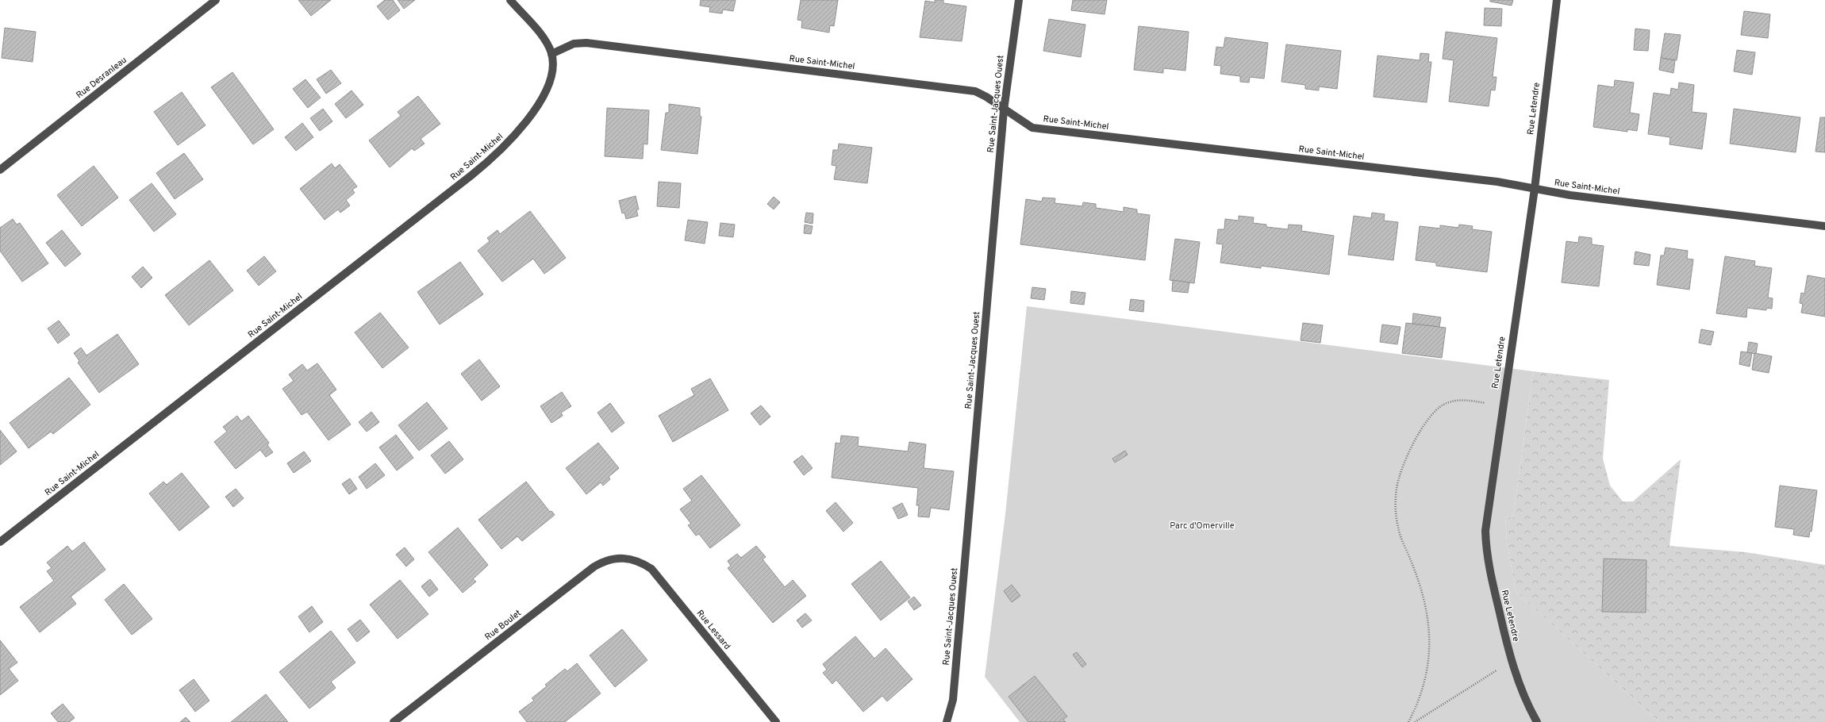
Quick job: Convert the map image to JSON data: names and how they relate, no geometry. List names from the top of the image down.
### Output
{
  "streets": {
    "street": [
      "Rue Saint-Michel",
      "Rue Desranleau",
      "Rue Saint-Jacques Ouest",
      "Rue Letendre",
      "Rue Boulet",
      "Rue Lessard"
    ]
  },
  "crossings": [
    ["Rue Saint-Michel", "Rue Saint-Jacques Ouest"],
    ["Rue Saint-Michel", "Rue Letendre"],
    ["Rue Boulet", "Rue Lessard"]
  ],
  "parks": ["Parc d'Omerville"]
}
